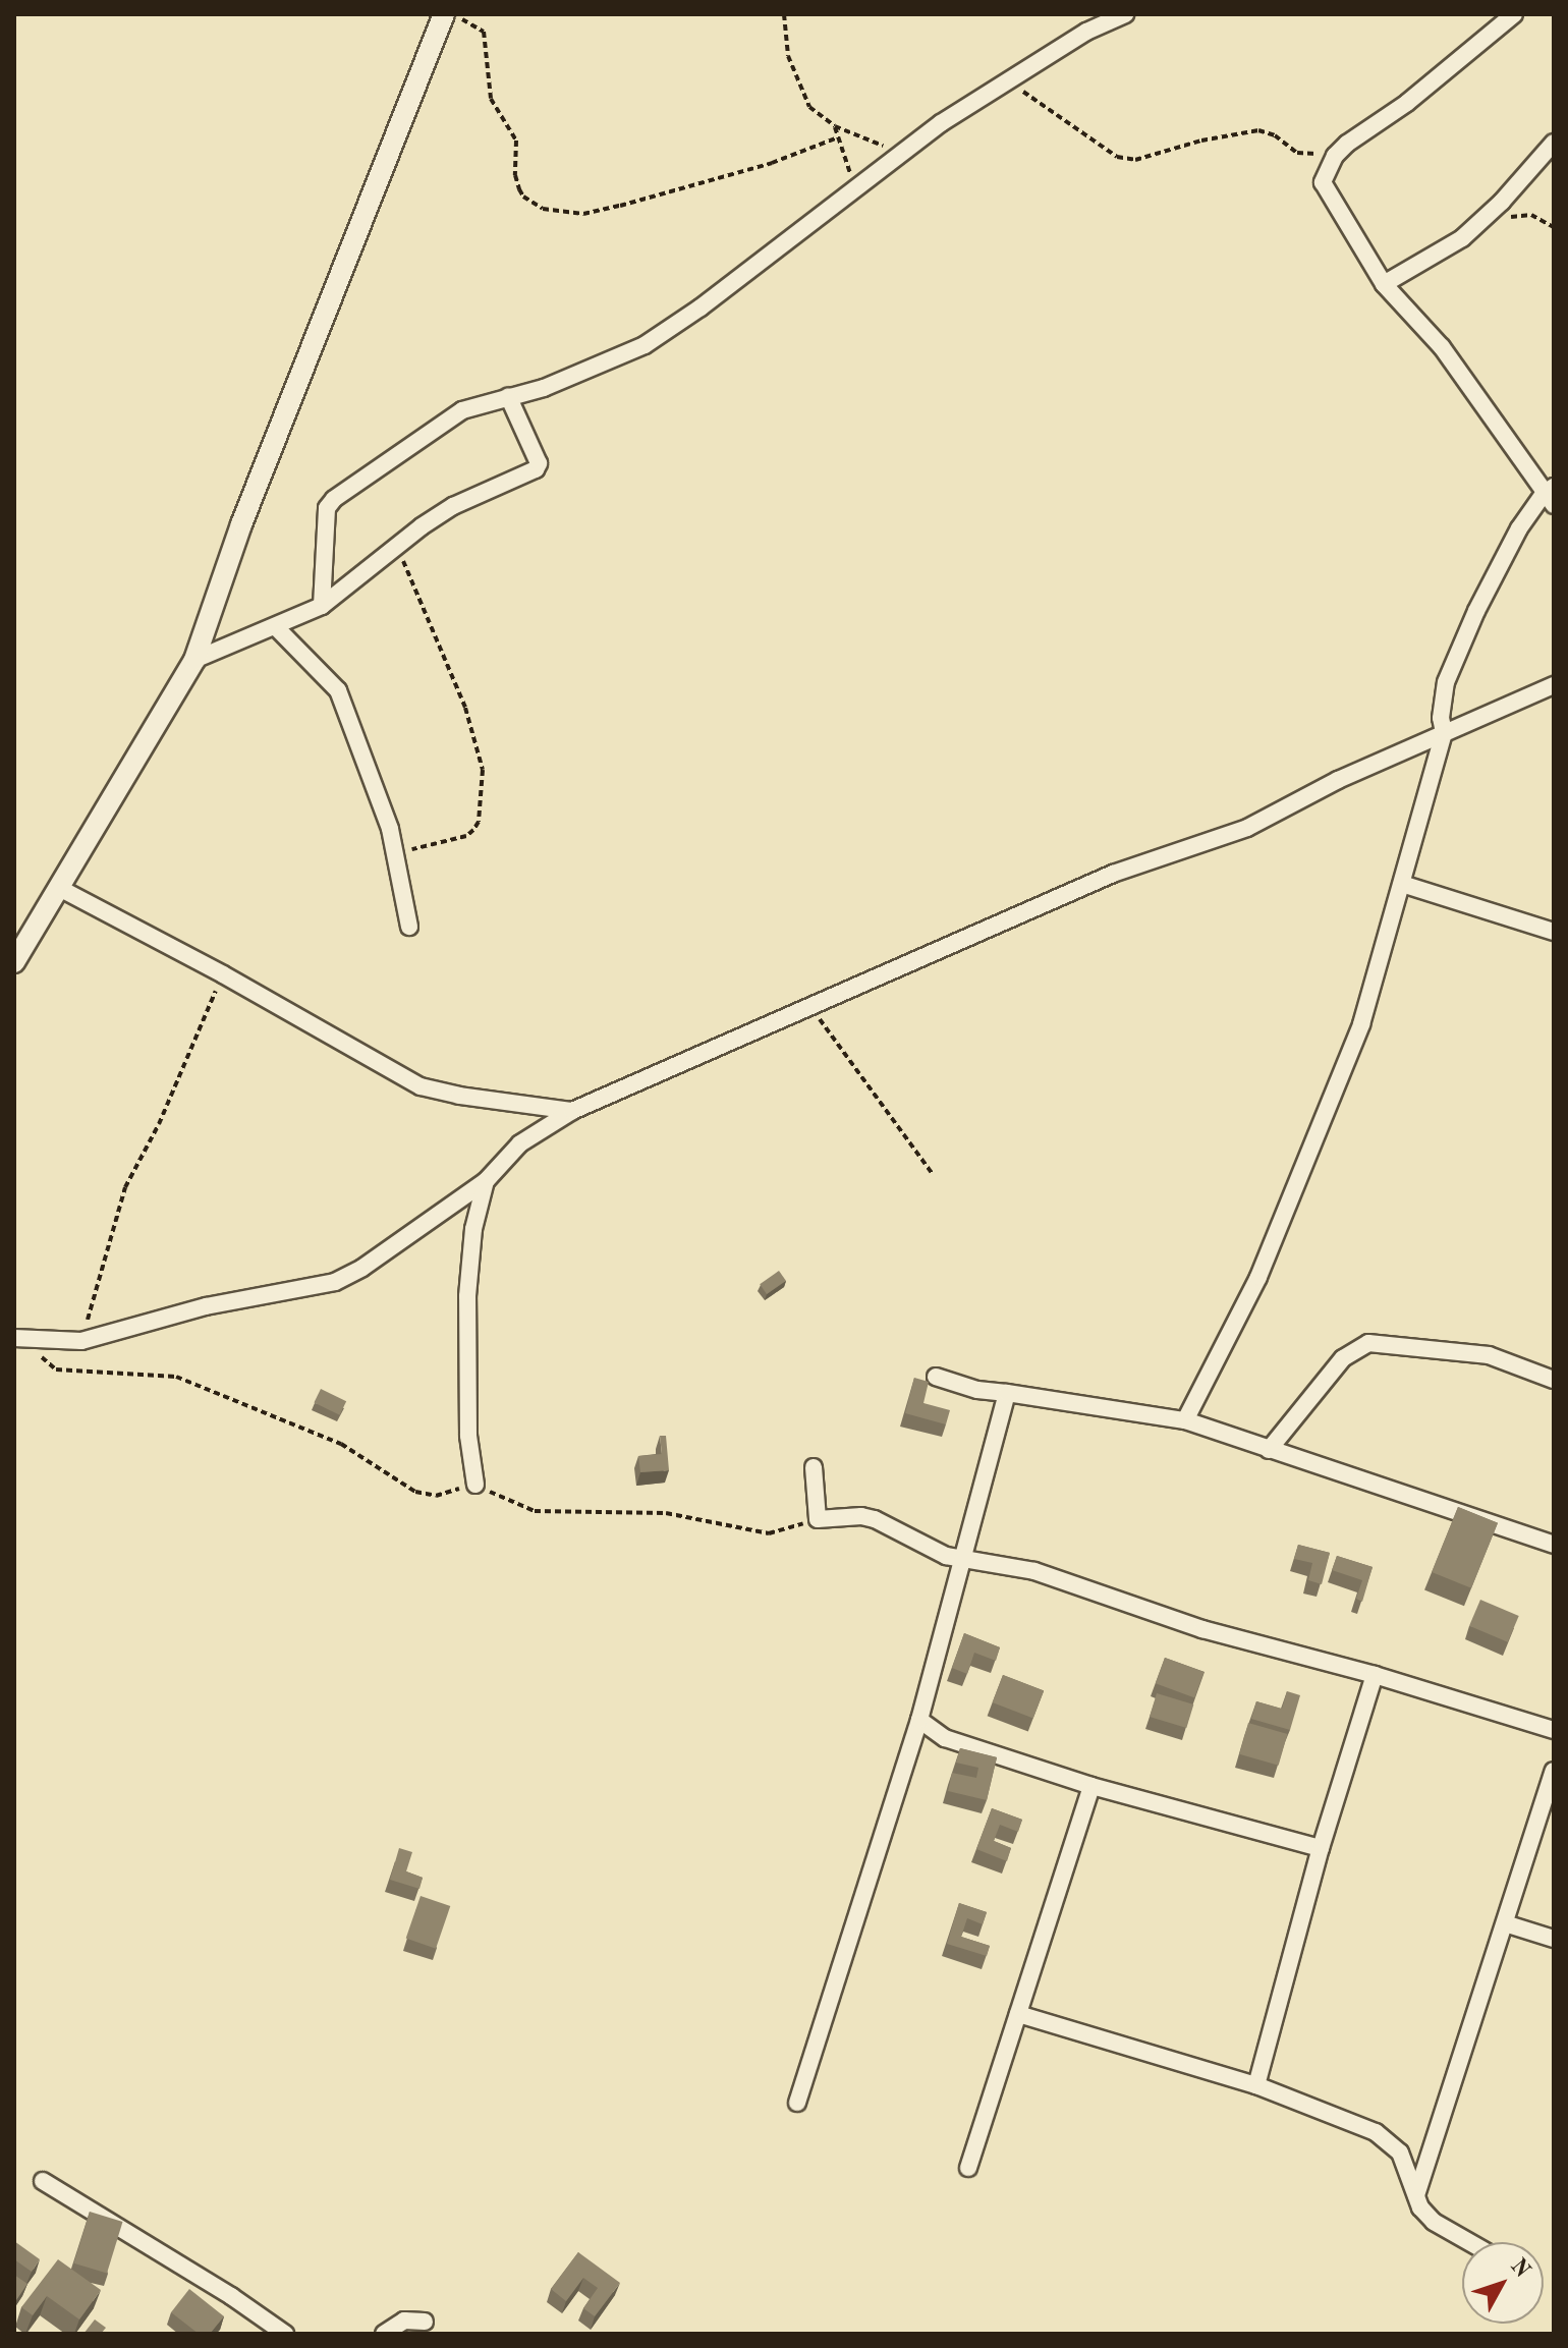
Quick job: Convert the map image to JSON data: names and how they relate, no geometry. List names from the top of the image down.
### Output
{
  "north": "top right"
}
